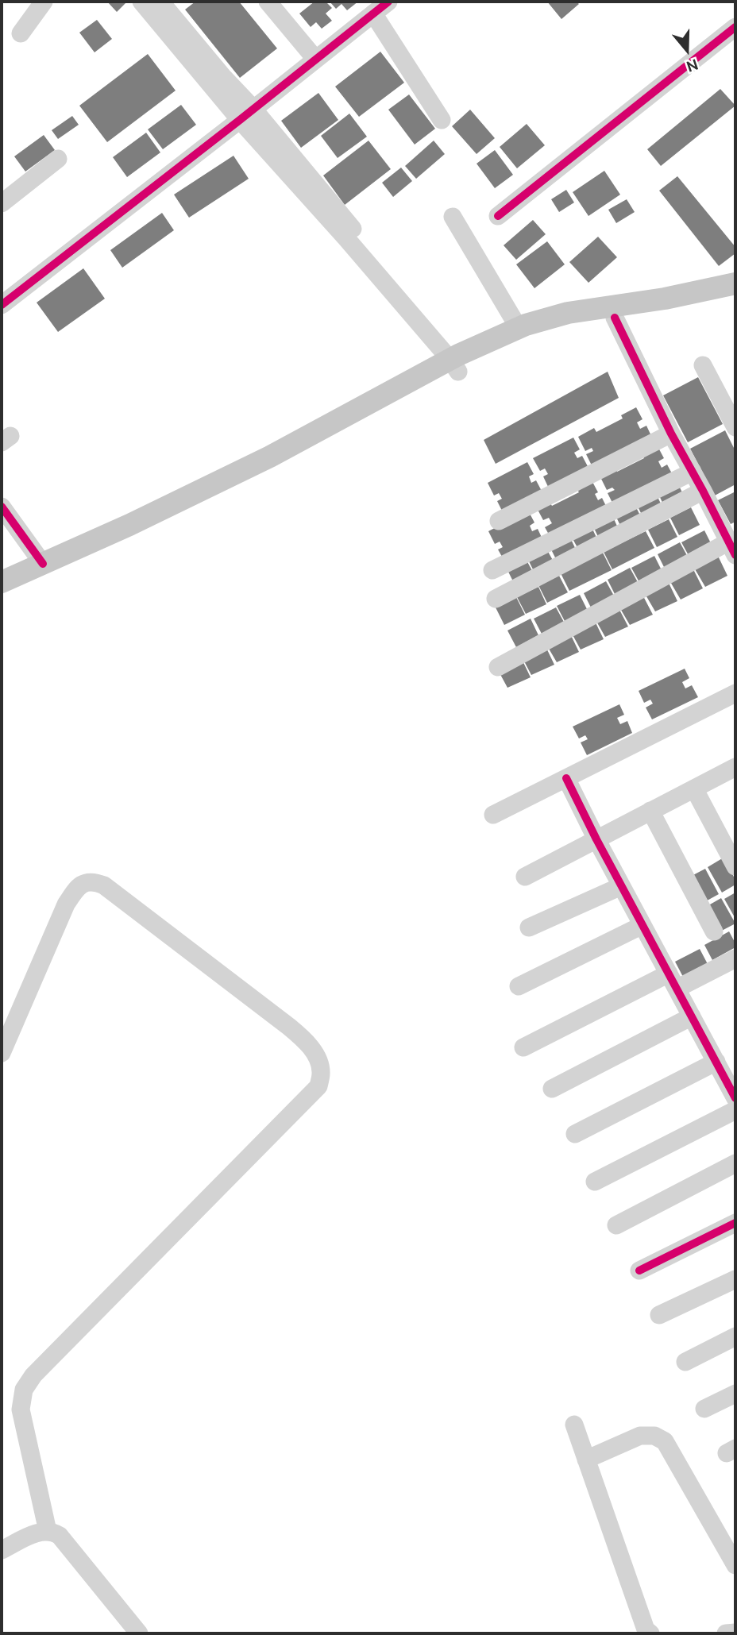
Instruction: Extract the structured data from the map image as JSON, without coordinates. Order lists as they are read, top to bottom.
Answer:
{
  "north": "bottom"
}
